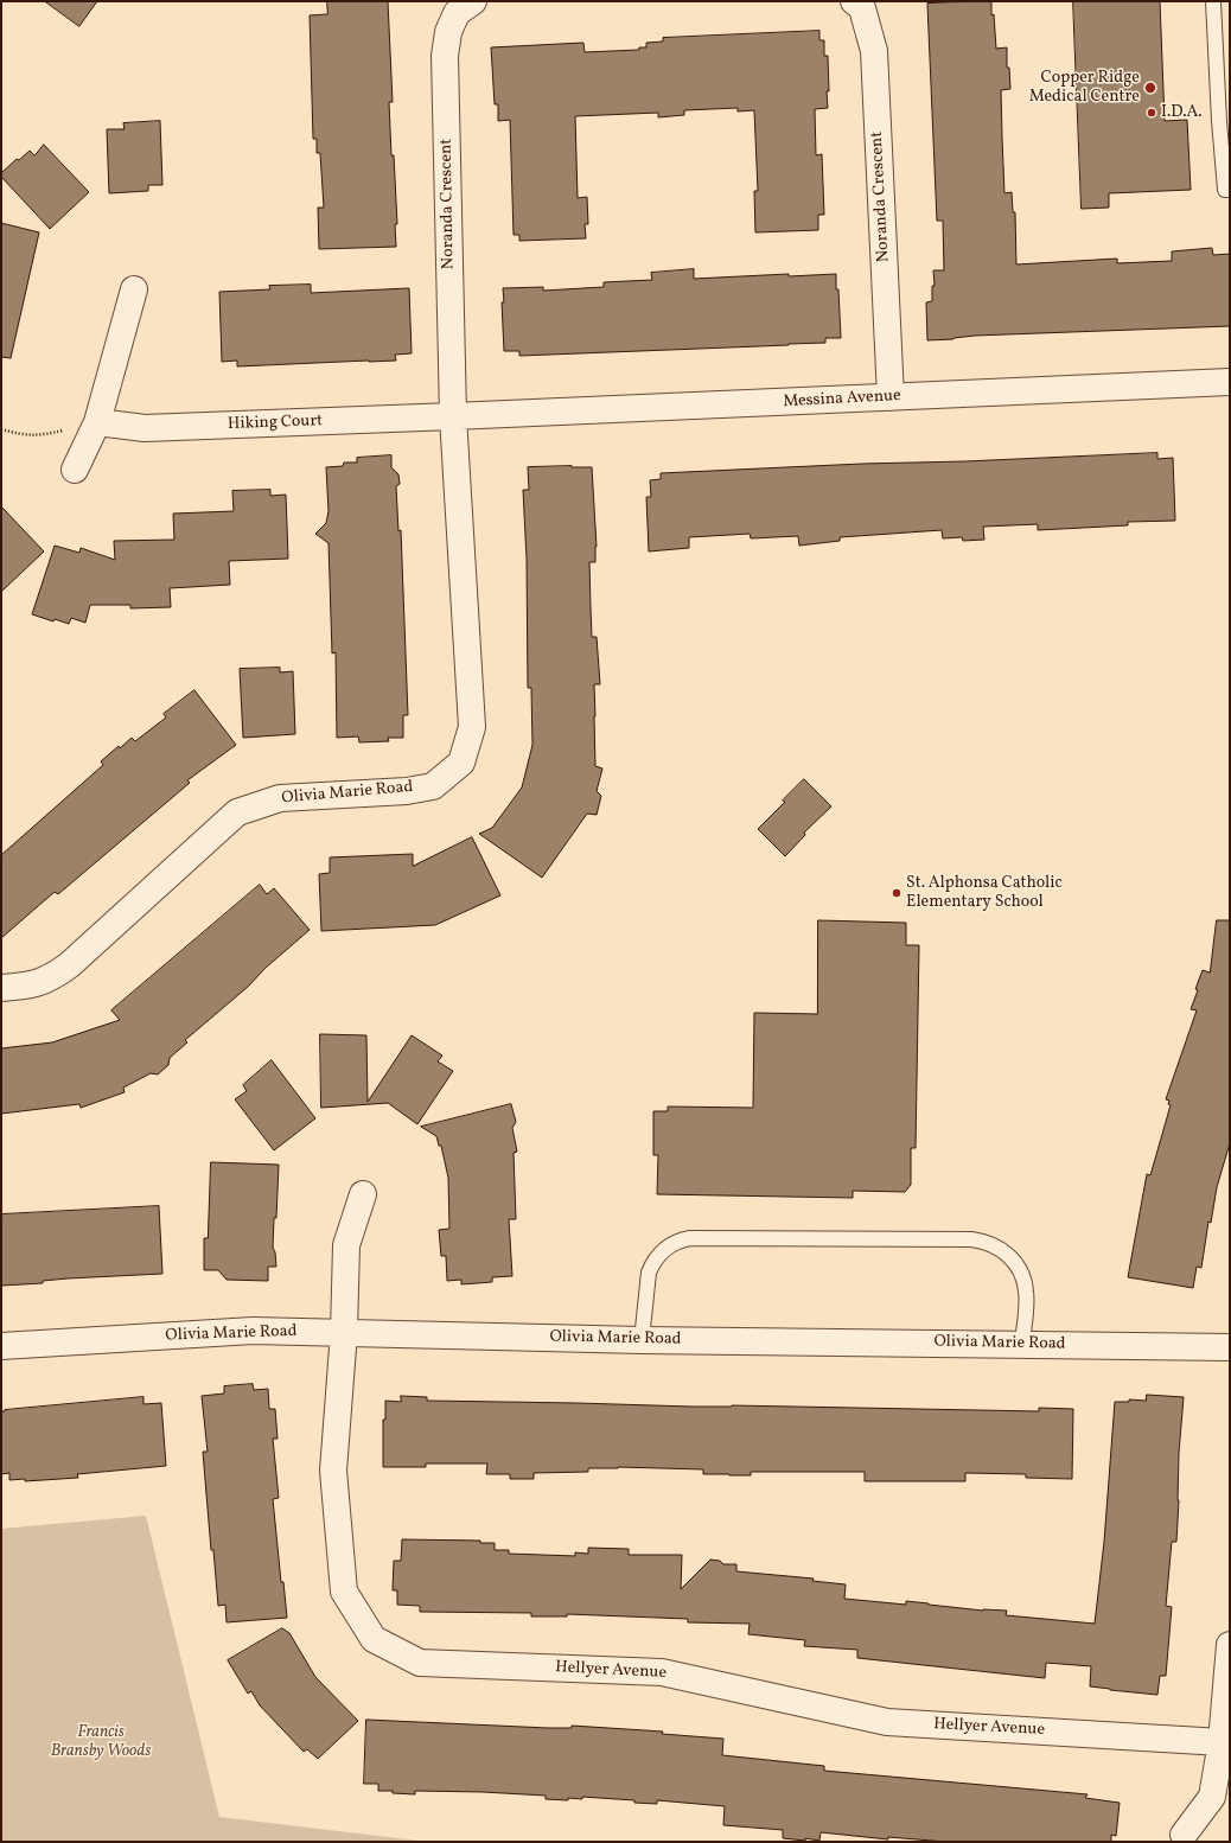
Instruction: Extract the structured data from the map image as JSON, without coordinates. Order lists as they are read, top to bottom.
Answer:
{
  "streets": {
    "street": [
      "Noranda Crescent",
      "Messina Avenue",
      "Hiking Court",
      "Olivia Marie Road",
      "Hellyer Avenue"
    ]
  },
  "crossings": [
    ["Noranda Crescent", "Messina Avenue"],
    ["Noranda Crescent", "Hiking Court"],
    ["Noranda Crescent", "Olivia Marie Road"],
    ["Messina Avenue", "Hiking Court"],
    ["Messina Avenue", "Olivia Marie Road"],
    ["Hiking Court", "Olivia Marie Road"],
    ["Olivia Marie Road", "Hellyer Avenue"]
  ],
  "parks": ["Francis Bransby Woods"],
  "places": ["Copper Ridge Medical Centre", "I.D.A.", "St. Alphonsa Catholic Elementary School"]
}
